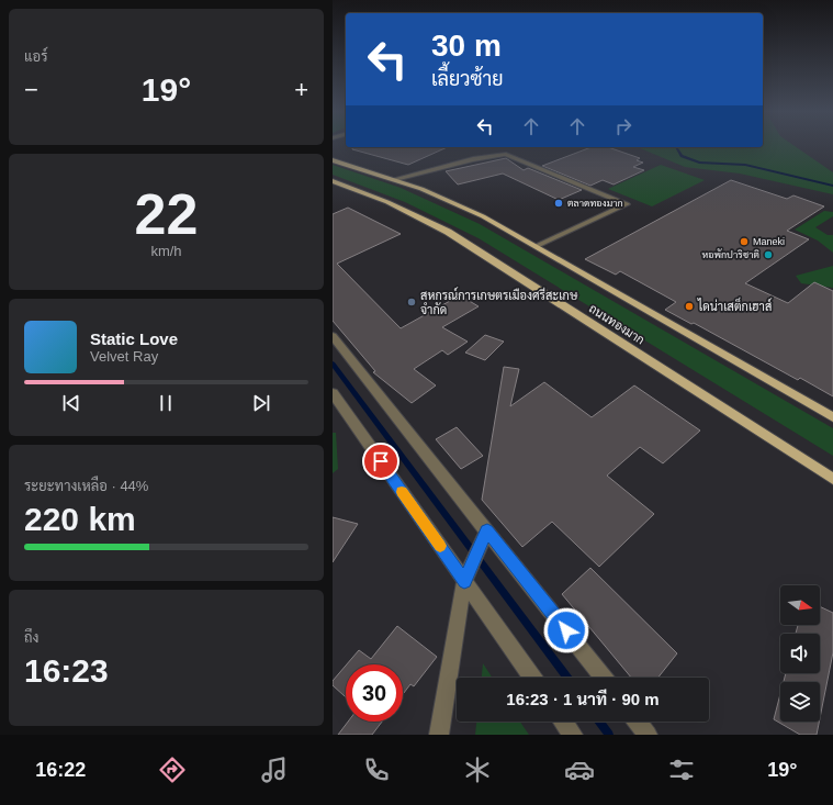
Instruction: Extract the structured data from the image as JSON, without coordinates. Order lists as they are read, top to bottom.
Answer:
{
  "streets": {
    "main road": ["ถนนทองมาก"]
  },
  "places": [
    "ตลาดทองมาก",
    "Maneki",
    "หอพักปาริชาติ",
    "สหกรณ์การเกษตรเมืองศรีสะเกษ จำกัด",
    "ไดน่าเสต็กเฮาส์"
  ],
  "north": "right",
  "page": {
    "tile": [
      "แอร์",
      ["22", "km/h"],
      ["ระยะทางเหลือ · 44%", "220 km"],
      ["ถึง", "16:23"]
    ],
    "turn": ["30 m", "เลี้ยวซ้าย"],
    "heat": ["−", "19°", "+"],
    "song": ["Static Love", "Velvet Ray"],
    "limit": "30",
    "trip": "16:23 · 1 นาที · 90 m",
    "tabs": ["16:22", "19°"]
  }
}
